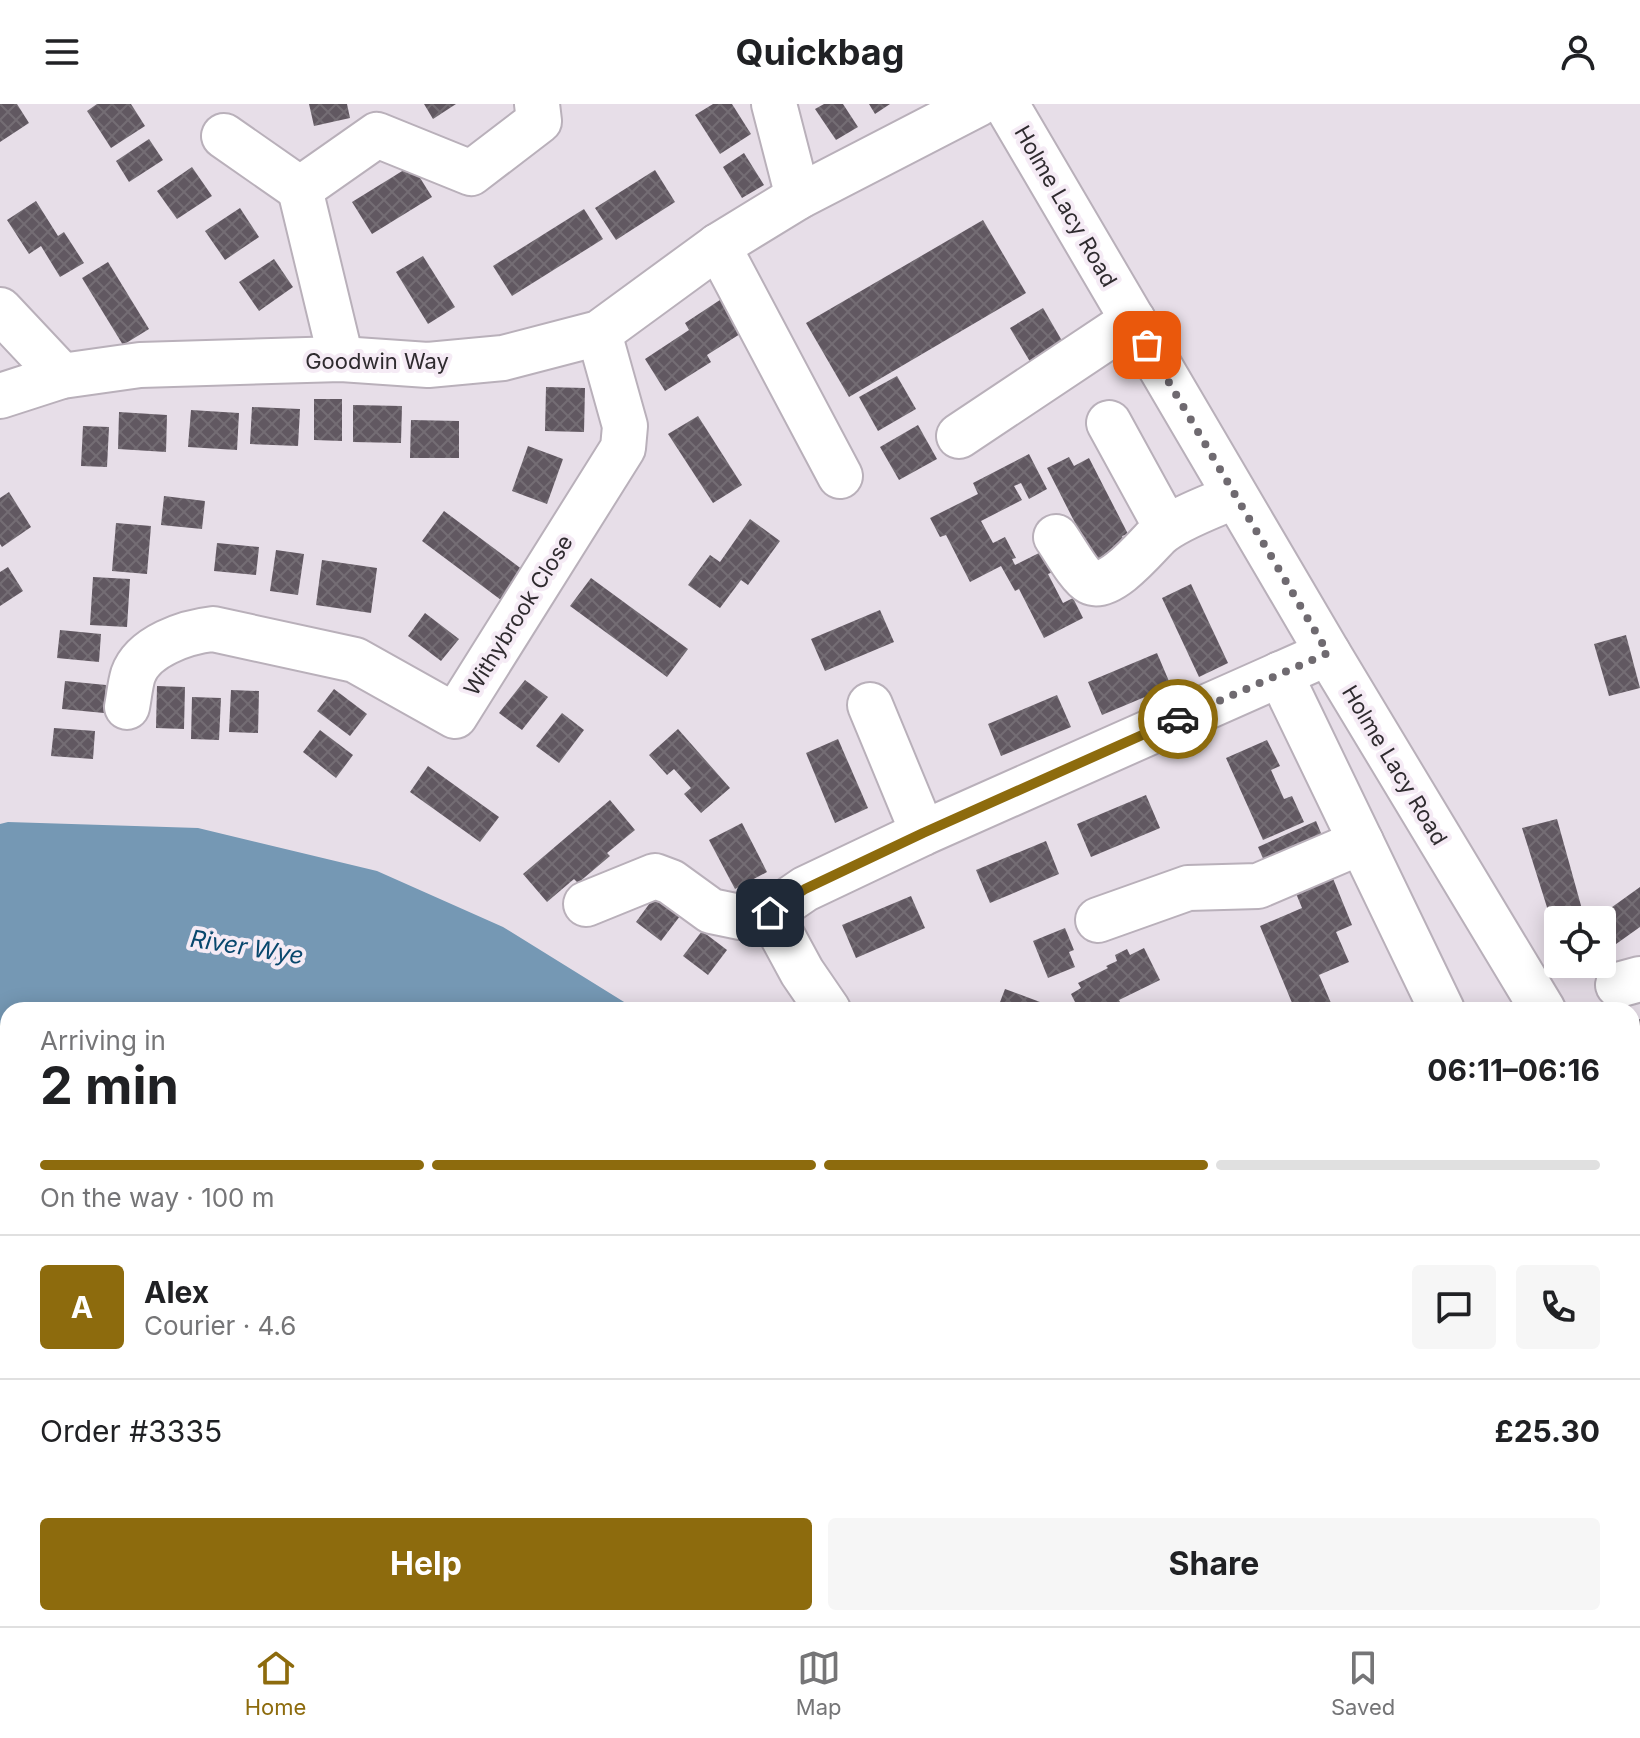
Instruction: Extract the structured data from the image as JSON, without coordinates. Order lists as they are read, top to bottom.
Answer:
{
  "streets": {
    "street": ["Holme Lacy Road", "Goodwin Way", "Withybrook Close"]
  },
  "crossings": [
    ["Goodwin Way", "Withybrook Close"]
  ],
  "water": ["River Wye"],
  "page": {
    "header": "Quickbag",
    "heading": ["2 min", "Arriving in", "06:11–06:16"],
    "panel": [
      "Alex",
      "Courier · 4.6",
      "Order #3335",
      "£25.30"
    ],
    "bar": "On the way · 100 m",
    "round": "A",
    "buttons": ["Help", "Share"],
    "tabs": ["Home", "Map", "Saved"]
  }
}
